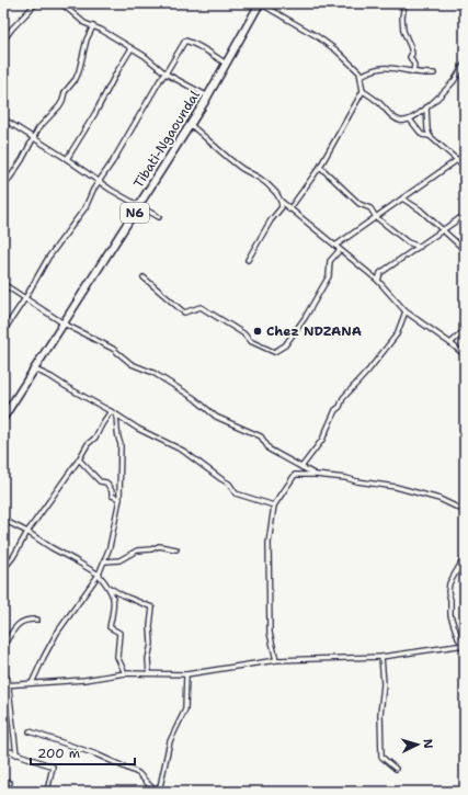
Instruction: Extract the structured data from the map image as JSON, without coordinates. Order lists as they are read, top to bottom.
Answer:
{
  "streets": {
    "highway": ["Tibati-Ngaoundal", "N6"]
  },
  "places": ["Chez NDZANA"],
  "scale_bar": "200 m",
  "north": "right"
}
